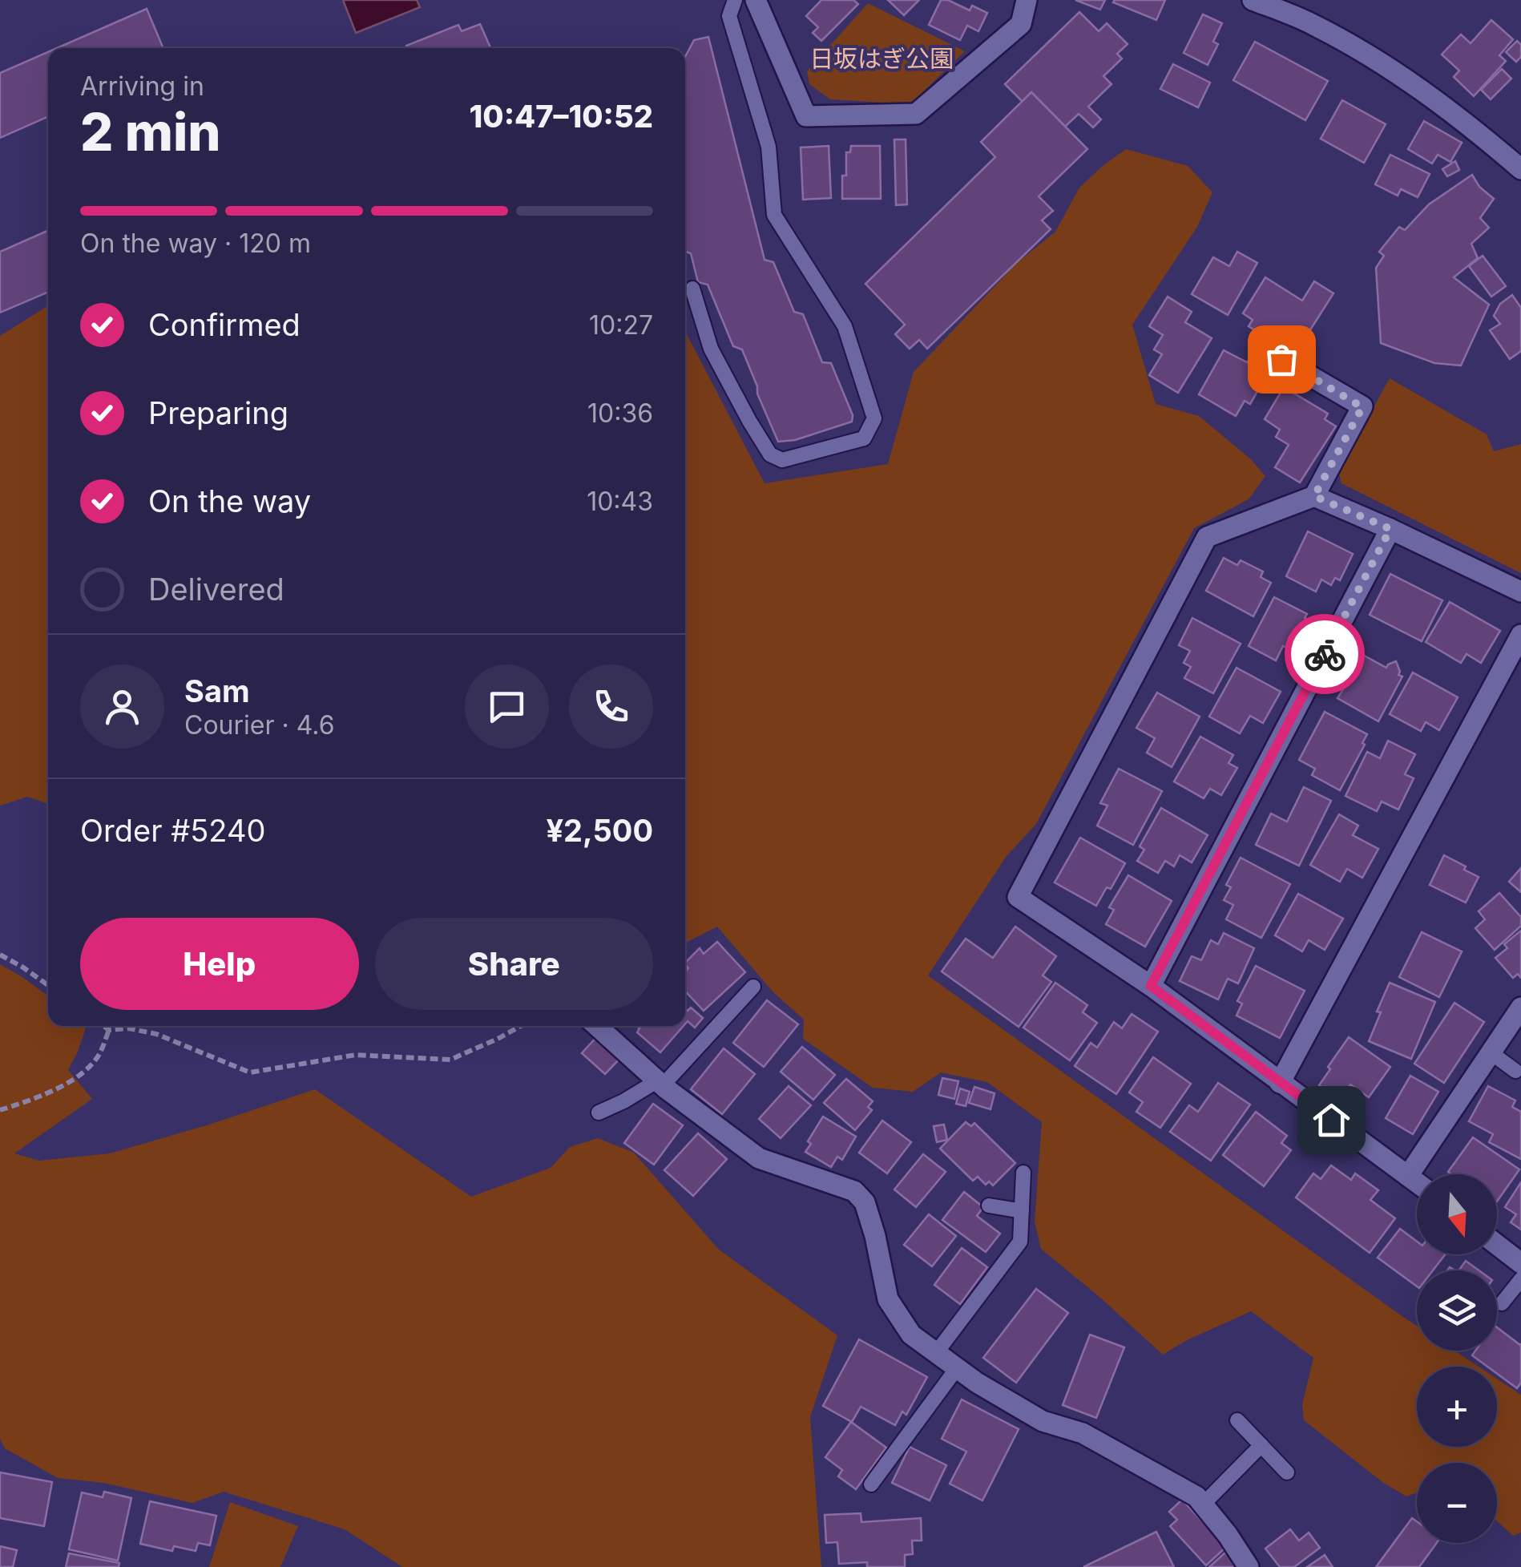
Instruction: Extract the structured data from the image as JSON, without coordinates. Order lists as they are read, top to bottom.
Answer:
{
  "parks": ["日坂はぎ公園"],
  "north": "bottom",
  "page": {
    "heading": ["2 min", "Arriving in", "10:47–10:52"],
    "panel": [
      "Sam",
      "Courier · 4.6",
      "Order #5240",
      "¥2,500"
    ],
    "bar": "On the way · 120 m",
    "list": [
      ["Confirmed", "10:27"],
      ["Preparing", "10:36"],
      ["On the way", "10:43"],
      "Delivered"
    ],
    "buttons": ["Help", "Share"],
    "map_buttons": ["+", "−"]
  }
}
